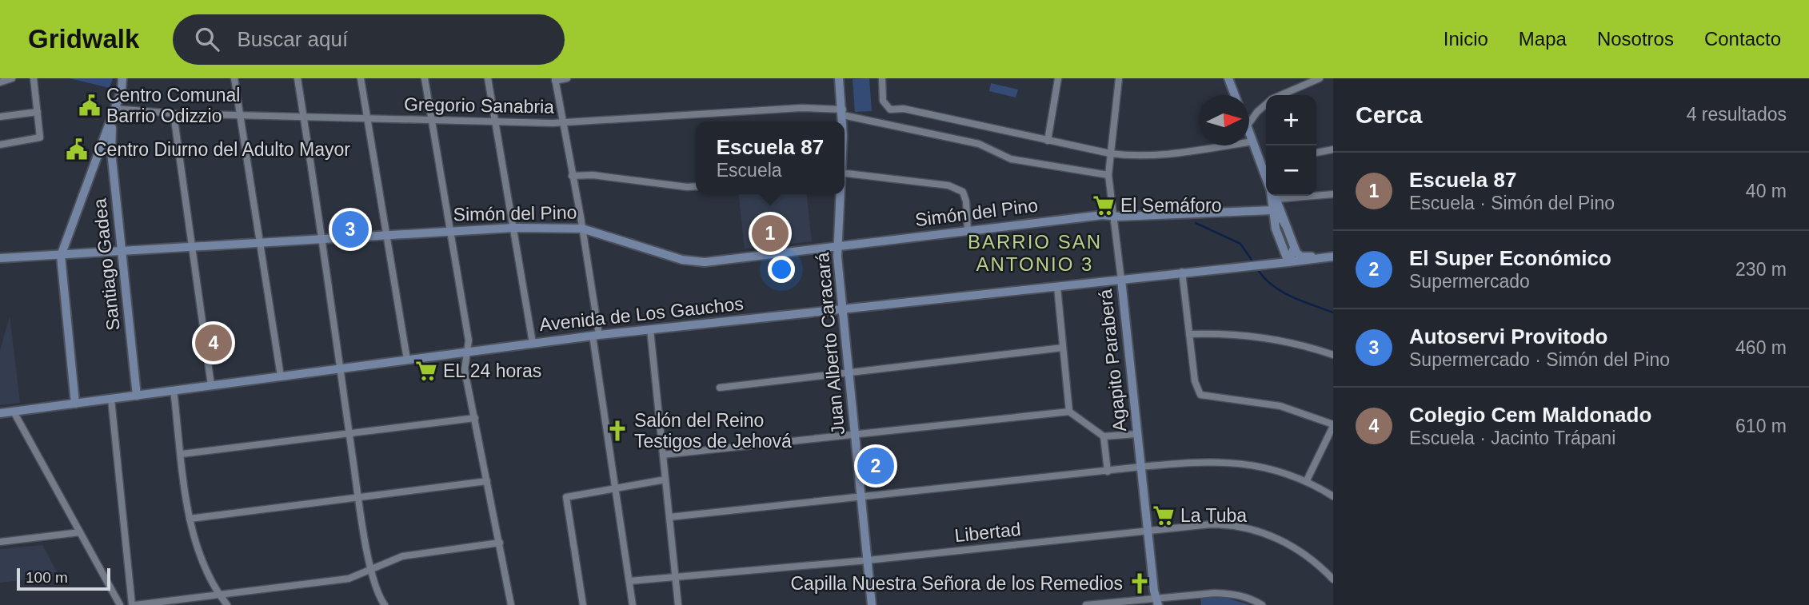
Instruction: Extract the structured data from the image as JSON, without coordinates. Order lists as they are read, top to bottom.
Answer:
{
  "streets": {
    "street": [
      "Gregorio Sanabria",
      "Simón del Pino",
      "Santiago Gadea",
      "Avenida de Los Gauchos",
      "Juan Alberto Caracará",
      "Agapito Paraberá",
      "Libertad"
    ]
  },
  "crossings": [
    ["Gregorio Sanabria", "Santiago Gadea"],
    ["Gregorio Sanabria", "Juan Alberto Caracará"],
    ["Gregorio Sanabria", "Agapito Paraberá"],
    ["Simón del Pino", "Santiago Gadea"],
    ["Simón del Pino", "Juan Alberto Caracará"],
    ["Simón del Pino", "Agapito Paraberá"],
    ["Santiago Gadea", "Avenida de Los Gauchos"],
    ["Avenida de Los Gauchos", "Juan Alberto Caracará"],
    ["Avenida de Los Gauchos", "Agapito Paraberá"],
    ["Juan Alberto Caracará", "Libertad"],
    ["Agapito Paraberá", "Libertad"]
  ],
  "districts": ["BARRIO SAN ANTONIO 3"],
  "places": {
    "public building": ["Centro Comunal Barrio Odizzio", "Centro Diurno del Adulto Mayor"],
    "supermarket": ["El Semáforo", "EL 24 horas", "La Tuba"],
    "church": ["Salón del Reino Testigos de Jehová", "Capilla Nuestra Señora de los Remedios"]
  },
  "scale_bar": "100 m",
  "north": "right",
  "page": {
    "header": "Gridwalk",
    "search": "Buscar aquí",
    "nav": [
      "Inicio",
      "Mapa",
      "Nosotros",
      "Contacto"
    ],
    "heading": ["Cerca", "4 resultados"],
    "map_buttons": ["+", "−"],
    "popup": ["Escuela 87", "Escuela"],
    "list": [
      {
        "mark": "1",
        "name": "Escuela 87",
        "note": "Escuela · Simón del Pino",
        "value": "40 m"
      },
      {
        "mark": "2",
        "name": "El Super Económico",
        "note": "Supermercado",
        "value": "230 m"
      },
      {
        "mark": "3",
        "name": "Autoservi Provitodo",
        "note": "Supermercado · Simón del Pino",
        "value": "460 m"
      },
      {
        "mark": "4",
        "name": "Colegio Cem Maldonado",
        "note": "Escuela · Jacinto Trápani",
        "value": "610 m"
      }
    ],
    "pins": [
      "3",
      "1",
      "4",
      "2"
    ],
    "scale": "100 m"
  }
}
